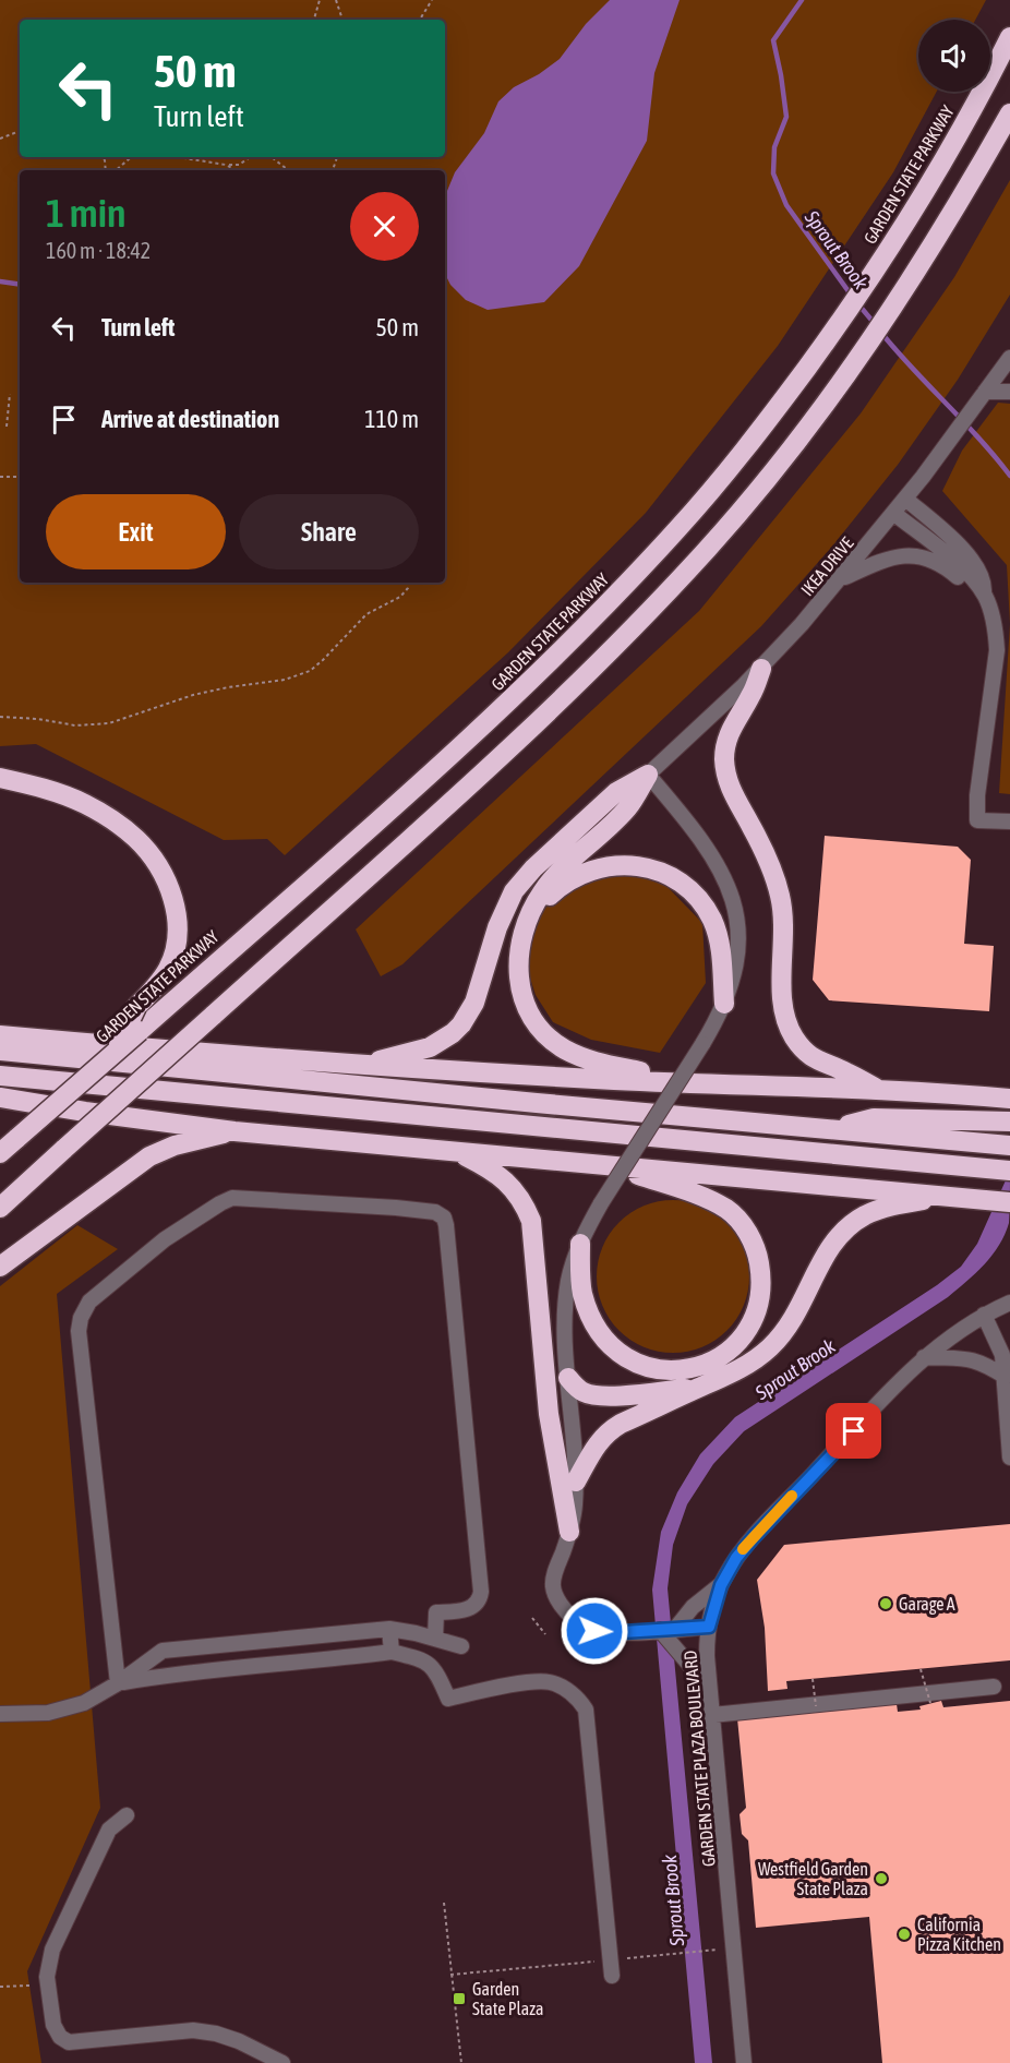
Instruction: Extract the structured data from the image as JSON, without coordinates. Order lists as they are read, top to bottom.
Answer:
{
  "streets": {
    "highway": ["GARDEN STATE PARKWAY"],
    "street": ["IKEA DRIVE", "GARDEN STATE PLAZA BOULEVARD"]
  },
  "water": ["Sprout Brook"],
  "places": {
    "other": ["Garage A", "Westfield Garden State Plaza", "California Pizza Kitchen"],
    "transit": ["Garden State Plaza"]
  },
  "page": {
    "turn": ["50 m", "Turn left"],
    "heading": ["1 min", "160 m · 18:42"],
    "list": [
      {
        "name": "Turn left",
        "value": "50 m"
      },
      {
        "name": "Arrive at destination",
        "value": "110 m"
      }
    ],
    "buttons": ["Exit", "Share"]
  }
}
